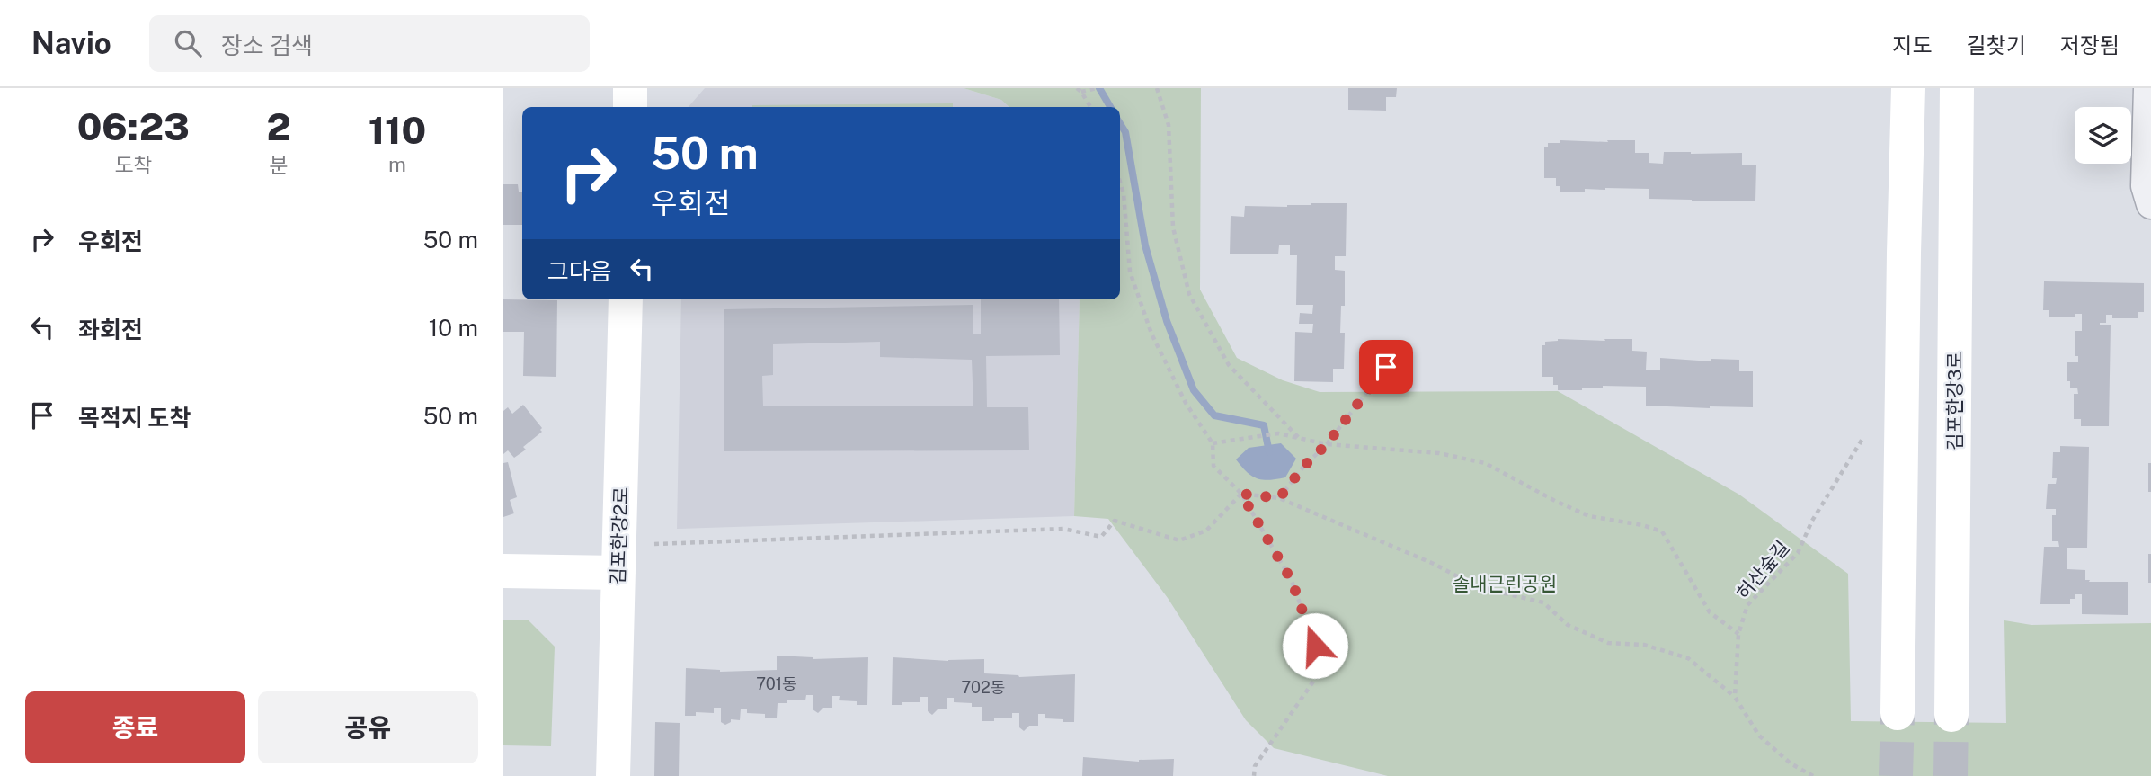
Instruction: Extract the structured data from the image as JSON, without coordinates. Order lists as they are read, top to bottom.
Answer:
{
  "streets": {
    "street": ["김포한강3로", "김포한강2로"],
    "path": ["허산숲길"]
  },
  "parks": ["솔내근린공원"],
  "house_numbers": ["701동", "702동"],
  "page": {
    "header": "Navio",
    "search": "장소 검색",
    "nav": ["지도", "길찾기", "저장됨"],
    "eta": [
      "06:23",
      "도착",
      "2",
      "분",
      "110",
      "m"
    ],
    "turn": ["50 m", "우회전"],
    "list": [
      {
        "name": "우회전",
        "value": "50 m"
      },
      {
        "name": "좌회전",
        "value": "10 m"
      },
      {
        "name": "목적지 도착",
        "value": "50 m"
      }
    ],
    "then": "그다음",
    "buttons": ["종료", "공유"]
  }
}
